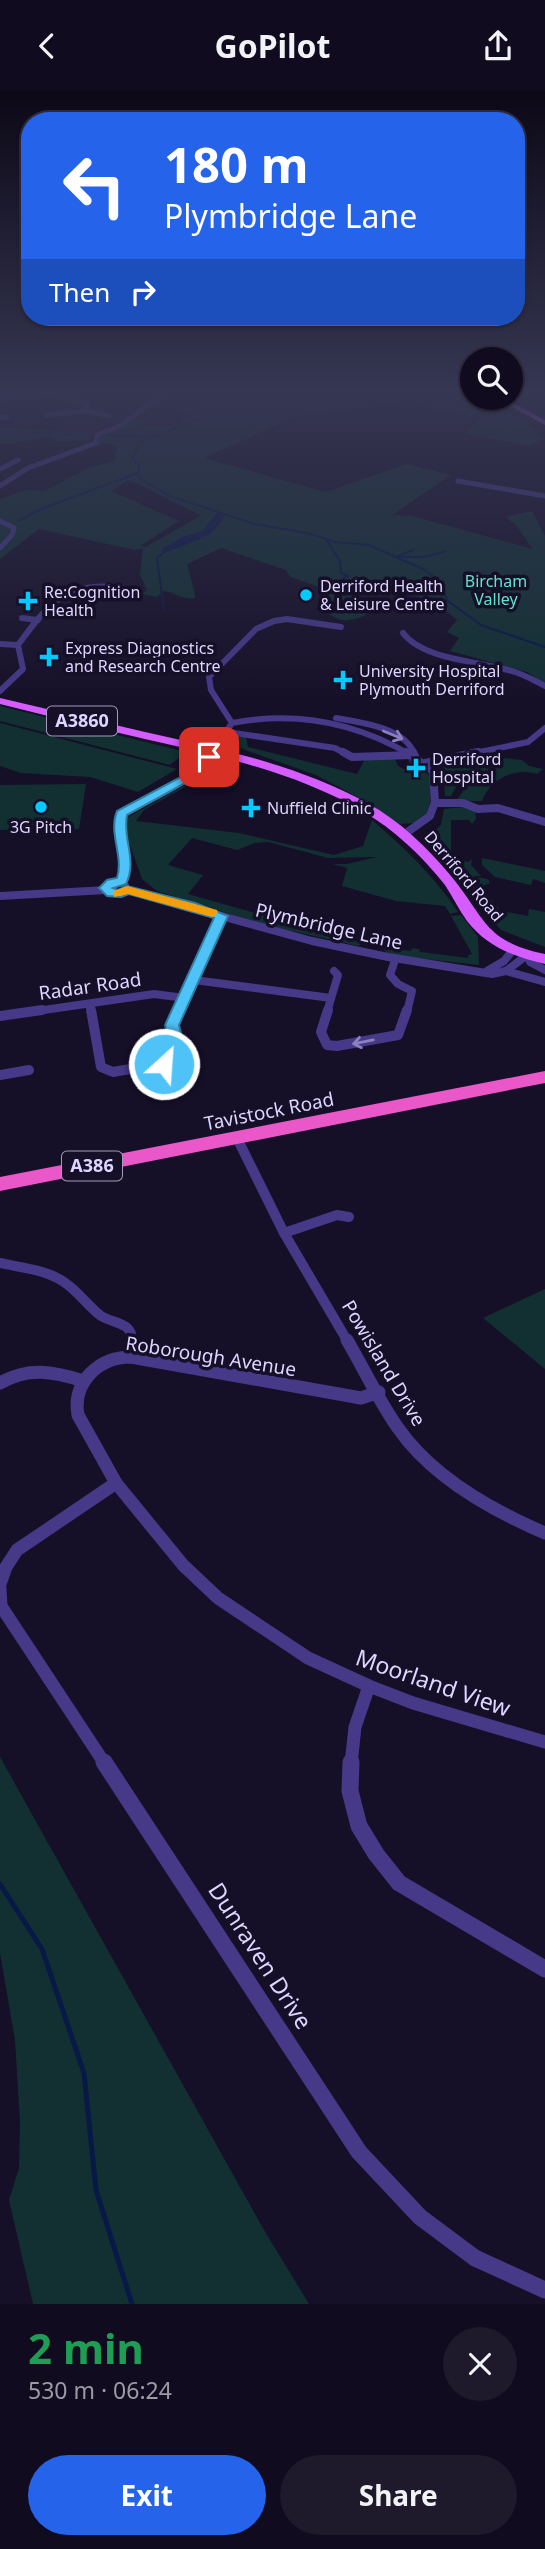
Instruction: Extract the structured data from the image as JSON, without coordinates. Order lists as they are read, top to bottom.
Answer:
{
  "streets": {
    "highway": ["Tavistock Road", "A386"],
    "main road": ["A3860", "Derriford Road"],
    "street": [
      "Plymbridge Lane",
      "Radar Road",
      "Roborough Avenue",
      "Powisland Drive",
      "Moorland View",
      "Dunraven Drive"
    ]
  },
  "crossings": [
    ["Tavistock Road", "Powisland Drive"],
    ["Roborough Avenue", "Powisland Drive"],
    ["Roborough Avenue", "Moorland View"],
    ["Moorland View", "Dunraven Drive"]
  ],
  "parks": ["Bircham Valley"],
  "places": {
    "other": ["Derriford Health & Leisure Centre", "3G Pitch"],
    "health": [
      "Re:Cognition Health",
      "Express Diagnostics and Research Centre",
      "University Hospital Plymouth Derriford",
      "Derriford Hospital",
      "Nuffield Clinic"
    ]
  },
  "page": {
    "header": "GoPilot",
    "turn": ["180 m", "Plymbridge Lane"],
    "then": "Then",
    "heading": ["2 min", "530 m · 06:24"],
    "buttons": ["Exit", "Share"]
  }
}
